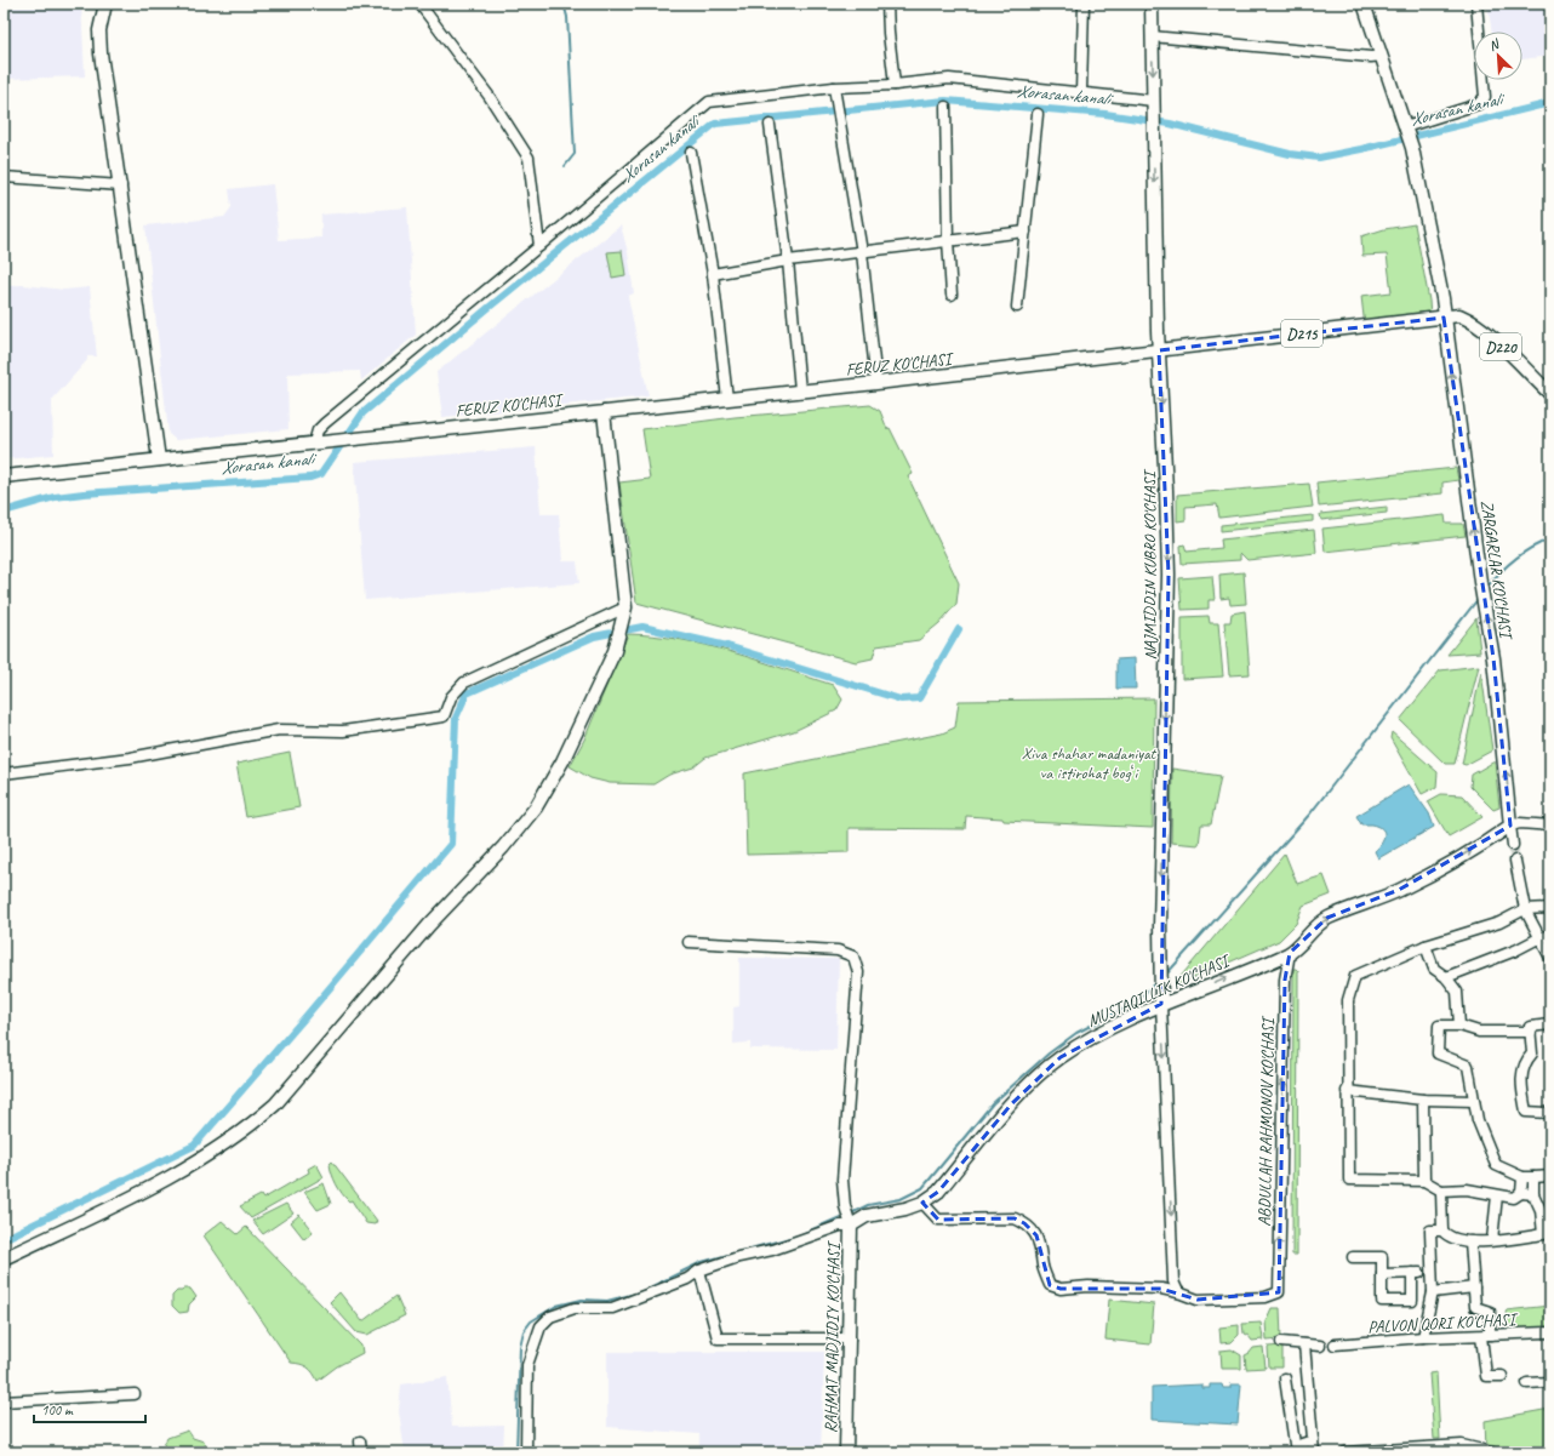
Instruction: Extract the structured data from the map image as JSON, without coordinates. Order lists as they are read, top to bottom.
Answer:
{
  "streets": {
    "main road": [
      "D215",
      "D220",
      "FERUZ KO'CHASI",
      "NAJMIDDIN KUBRO KO'CHASI",
      "ZARGARLAR KO'CHASI",
      "MUSTAQILLIK KO'CHASI",
      "RAHMAT MADJIDIY KO'CHASI"
    ],
    "street": ["ABDULLAH RAHMONOV KO'CHASI", "PALVON QORI KO'CHASI"]
  },
  "crossings": [
    ["D220", "FERUZ KO'CHASI"],
    ["D220", "ZARGARLAR KO'CHASI"],
    ["FERUZ KO'CHASI", "NAJMIDDIN KUBRO KO'CHASI"],
    ["FERUZ KO'CHASI", "ZARGARLAR KO'CHASI"],
    ["NAJMIDDIN KUBRO KO'CHASI", "MUSTAQILLIK KO'CHASI"],
    ["ZARGARLAR KO'CHASI", "MUSTAQILLIK KO'CHASI"],
    ["MUSTAQILLIK KO'CHASI", "ABDULLAH RAHMONOV KO'CHASI"],
    ["MUSTAQILLIK KO'CHASI", "RAHMAT MADJIDIY KO'CHASI"]
  ],
  "one_way": [
    "NAJMIDDIN KUBRO KO'CHASI",
    "ZARGARLAR KO'CHASI",
    "MUSTAQILLIK KO'CHASI",
    "ABDULLAH RAHMONOV KO'CHASI"
  ],
  "water": ["Xorasan kanali"],
  "parks": ["Xiva shahar madaniyat va istirohat bogʻi"],
  "scale_bar": "100 m",
  "north": "top left"
}
